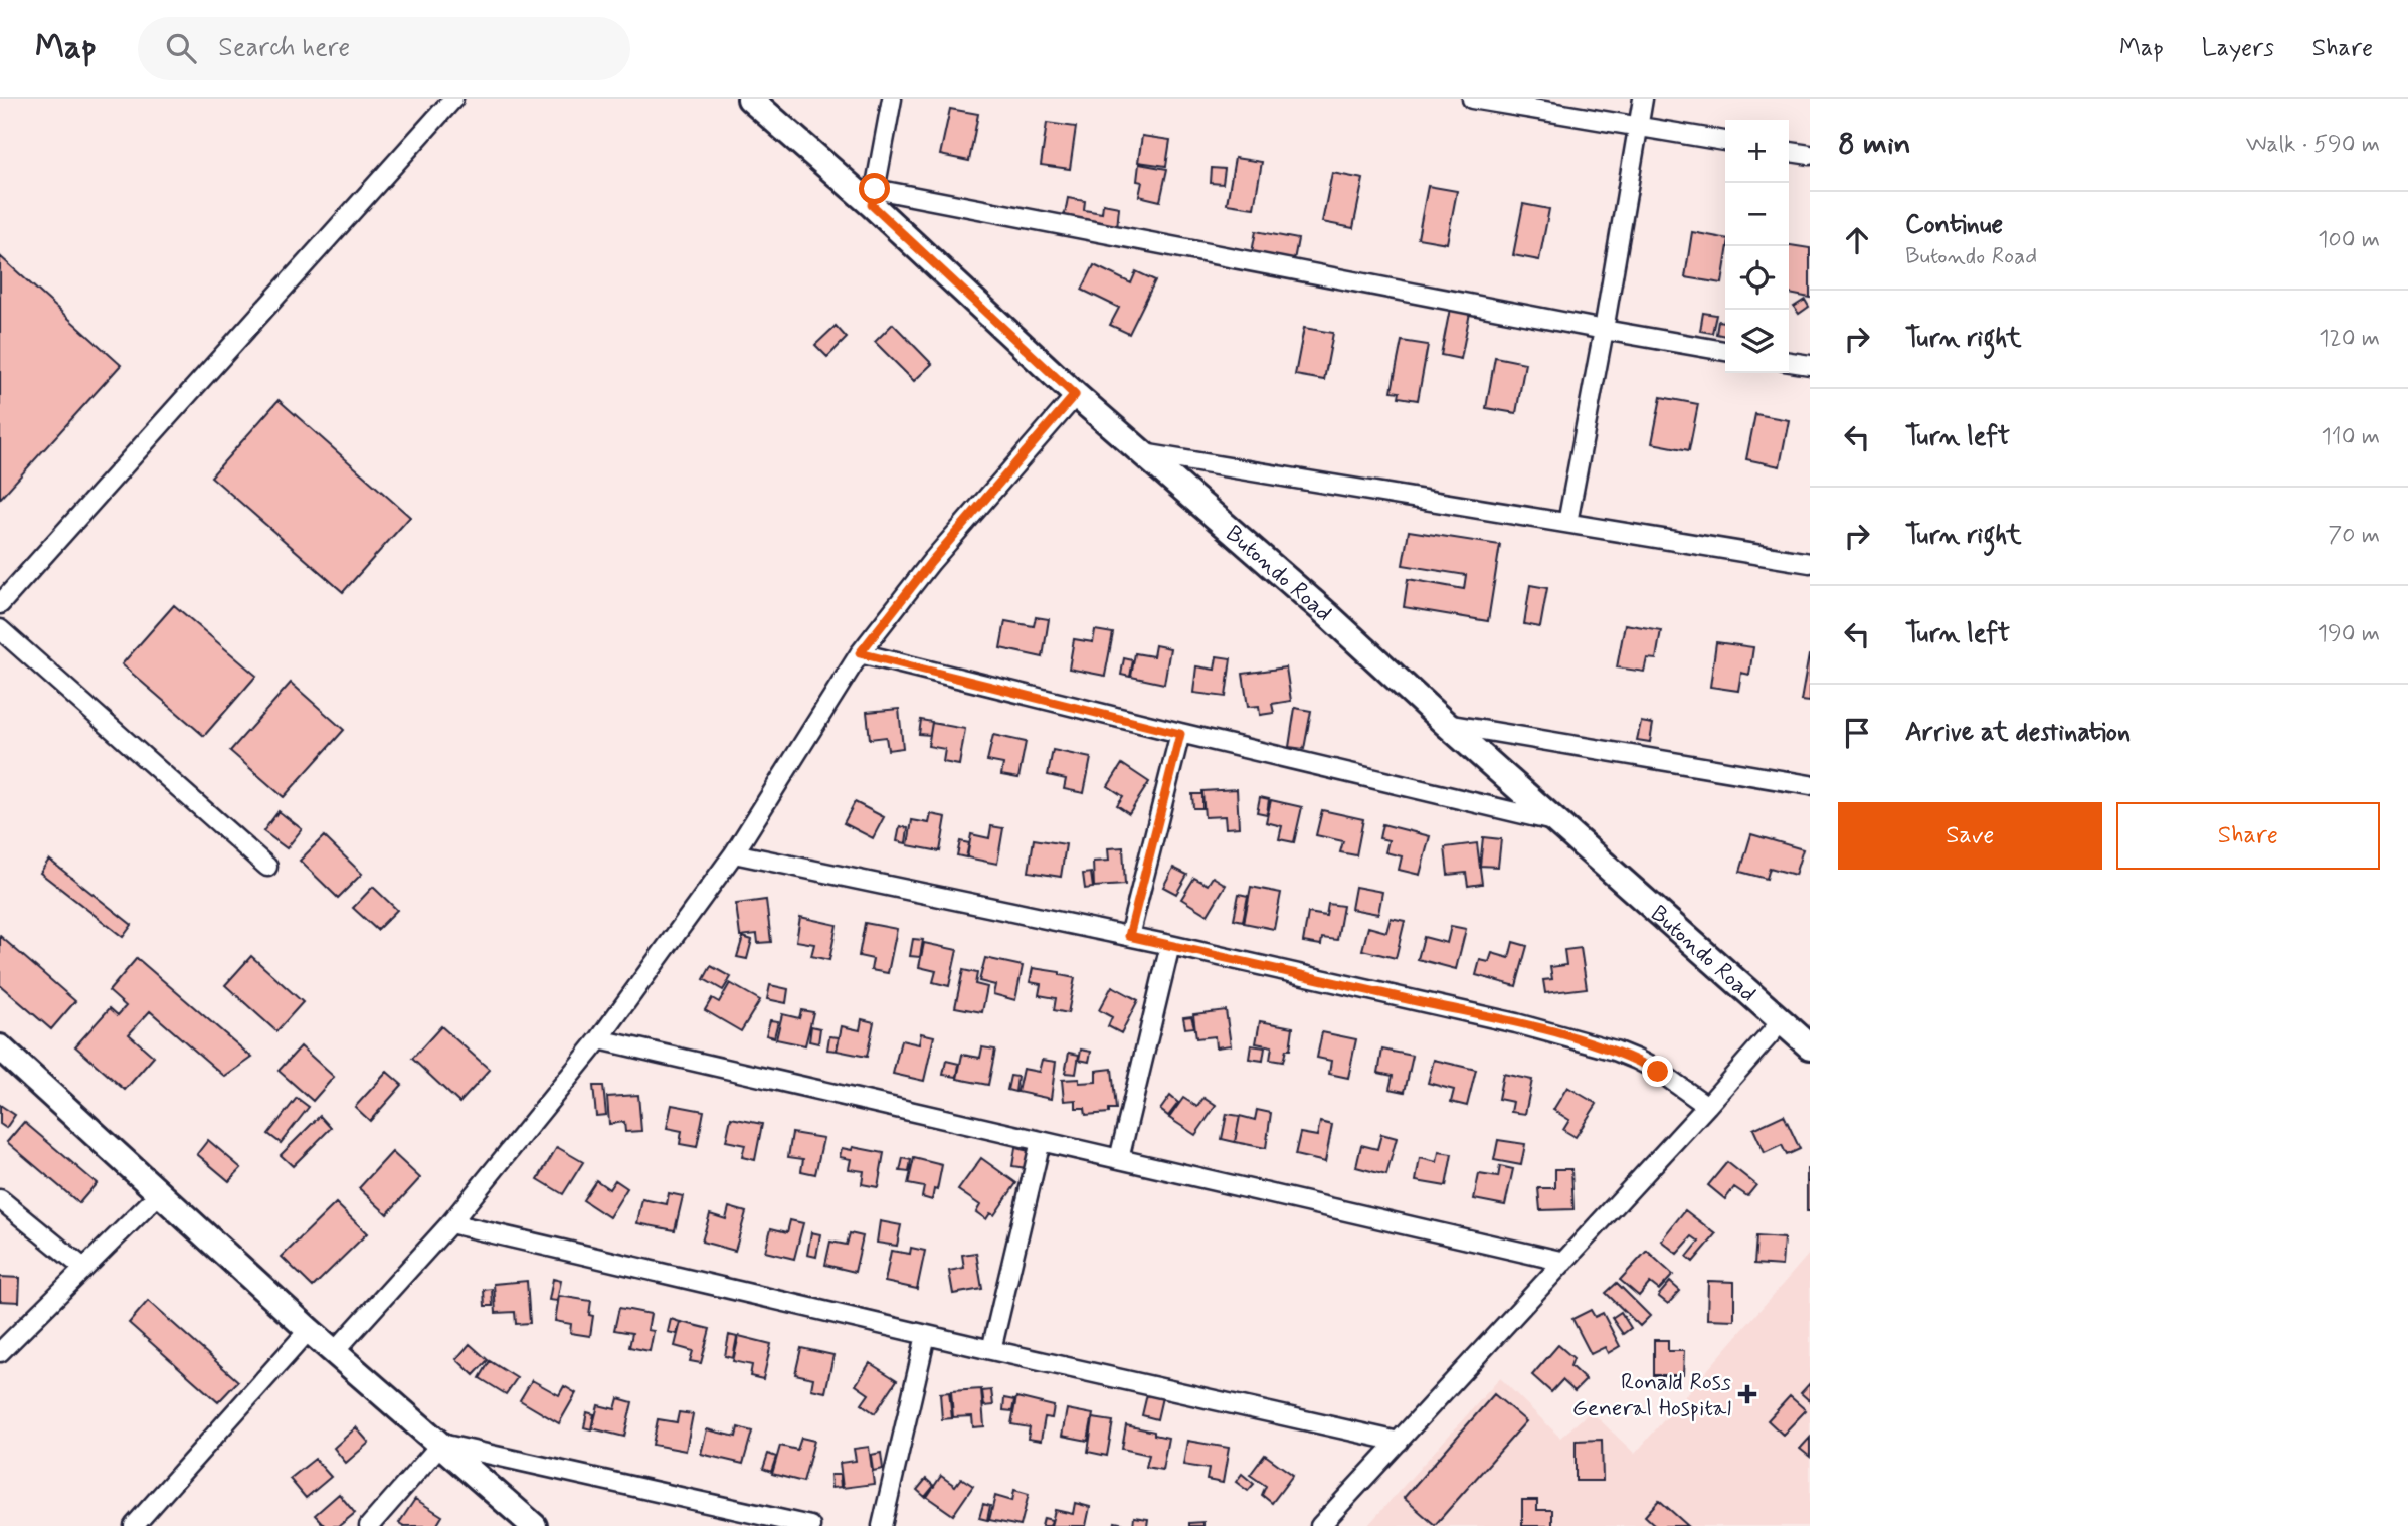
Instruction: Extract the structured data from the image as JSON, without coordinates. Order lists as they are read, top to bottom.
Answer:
{
  "streets": {
    "street": ["Butondo Road"]
  },
  "places": {
    "health": ["Ronald Ross General Hospital"]
  },
  "page": {
    "header": "Map",
    "search": "Search here",
    "nav": ["Map", "Layers", "Share"],
    "heading": ["8 min", "Walk · 590 m"],
    "map_buttons": ["+", "−"],
    "list": [
      ["Continue", "Butondo Road", "100 m"],
      ["Turn right", "120 m"],
      ["Turn left", "110 m"],
      ["Turn right", "70 m"],
      ["Turn left", "190 m"],
      "Arrive at destination"
    ],
    "buttons": ["Save", "Share"]
  }
}
